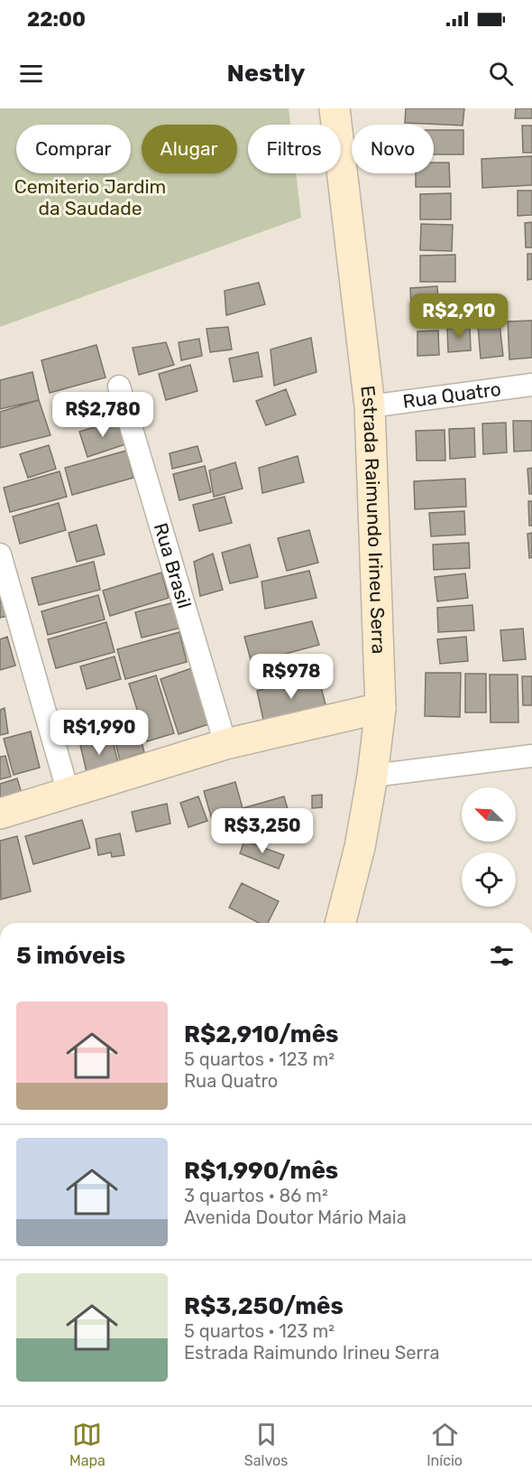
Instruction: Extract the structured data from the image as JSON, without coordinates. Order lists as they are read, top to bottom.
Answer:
{
  "streets": {
    "street": ["Rua Quatro", "Estrada Raimundo Irineu Serra", "Rua Brasil"]
  },
  "crossings": [
    ["Rua Quatro", "Estrada Raimundo Irineu Serra"]
  ],
  "parks": ["Cemiterio Jardim da Saudade"],
  "north": "top left",
  "page": {
    "status": "22:00",
    "header": "Nestly",
    "chip": [
      "Comprar",
      "Alugar",
      "Filtros",
      "Novo"
    ],
    "price": [
      "R$2,910",
      "R$2,780",
      "R$978",
      "R$1,990",
      "R$3,250"
    ],
    "heading": "5 imóveis",
    "list": [
      {
        "name": "R$2,910/mês",
        "note": "5 quartos · 123 m² · Rua Quatro"
      },
      {
        "name": "R$1,990/mês",
        "note": "3 quartos · 86 m² · Avenida Doutor Mário Maia"
      },
      {
        "name": "R$3,250/mês",
        "note": "5 quartos · 123 m² · Estrada Raimundo Irineu Serra"
      }
    ],
    "tabs": ["Mapa", "Salvos", "Início"]
  }
}
